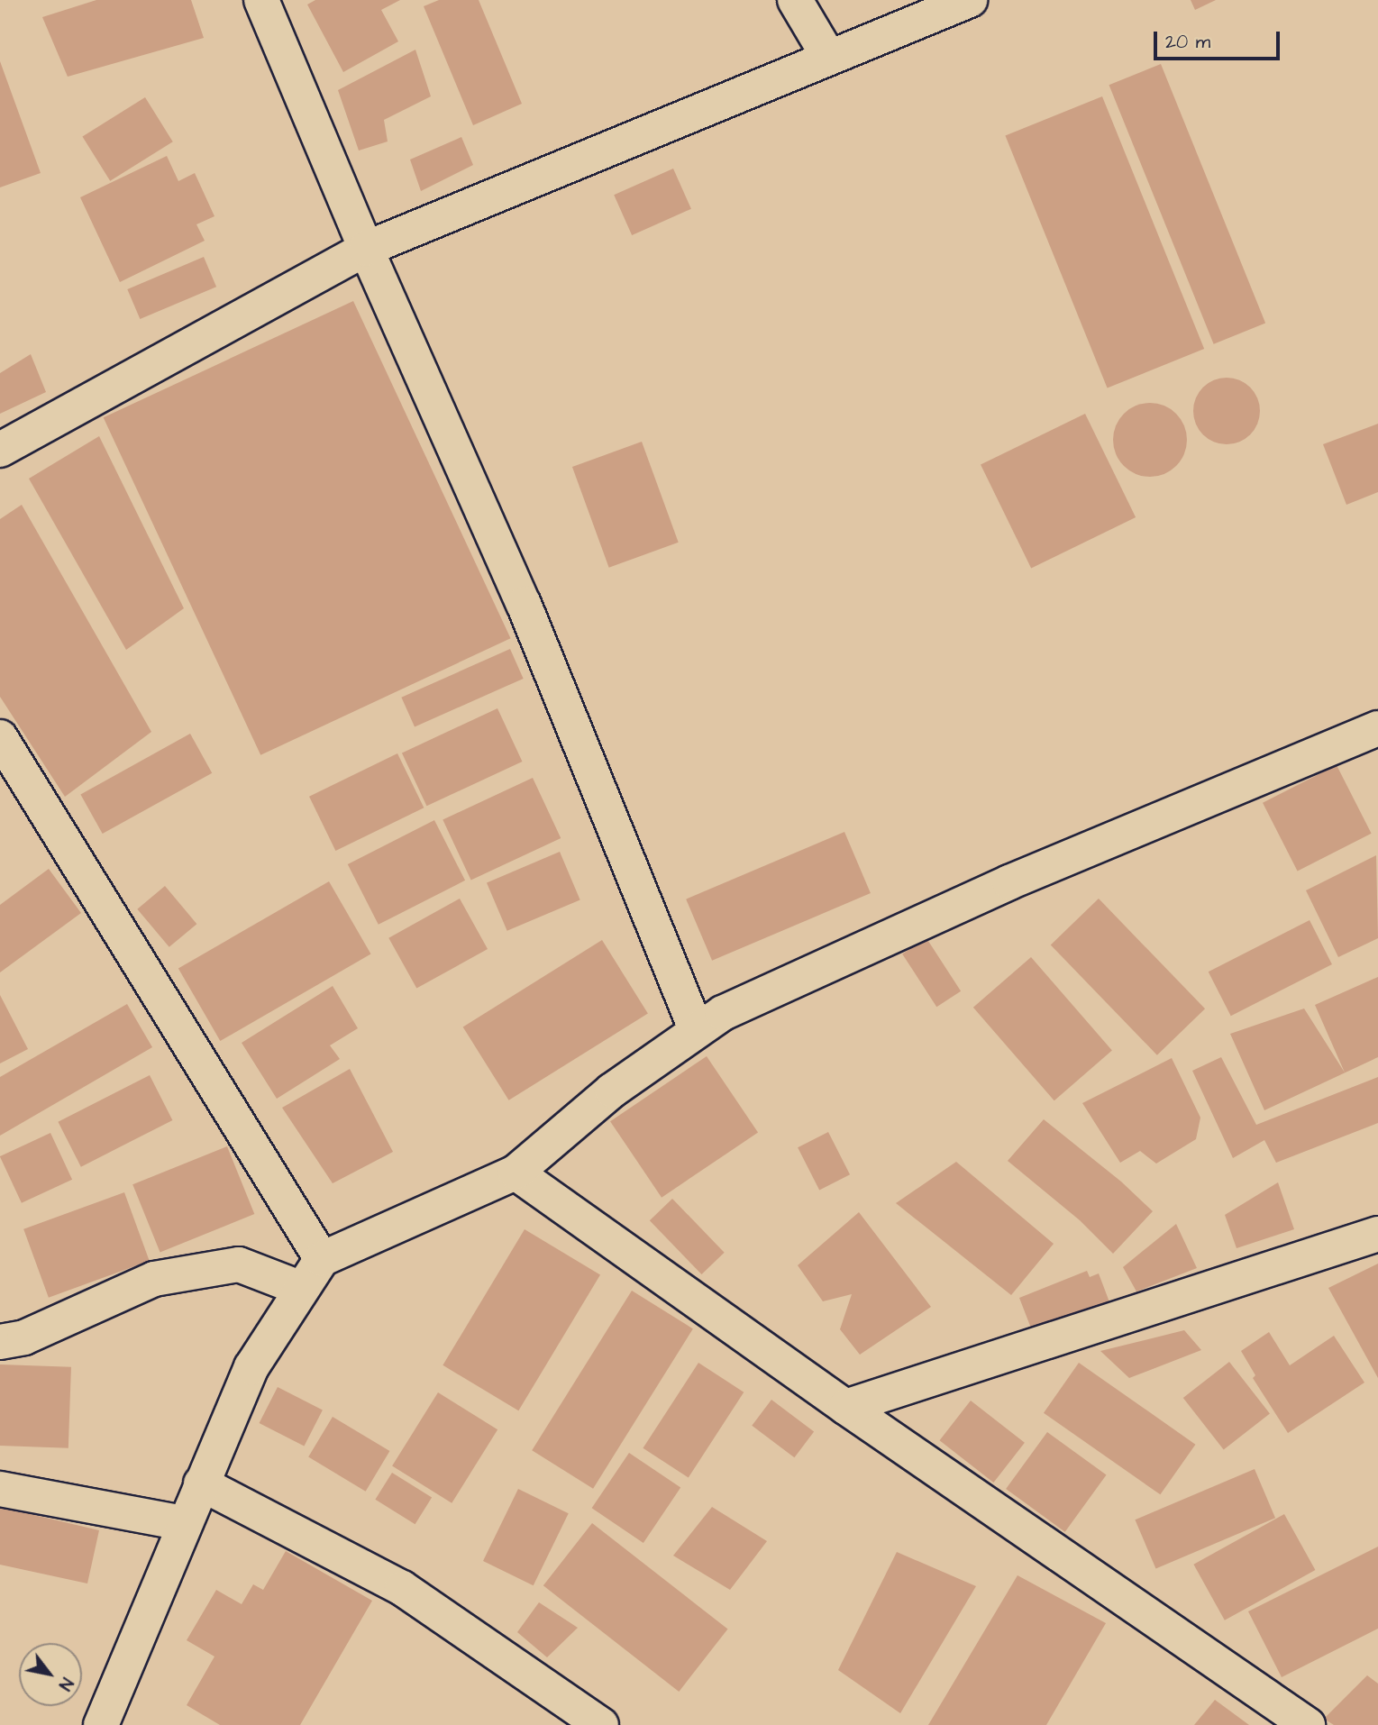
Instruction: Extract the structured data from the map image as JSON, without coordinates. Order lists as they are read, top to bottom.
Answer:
{
  "scale_bar": "20 m",
  "north": "bottom right"
}
